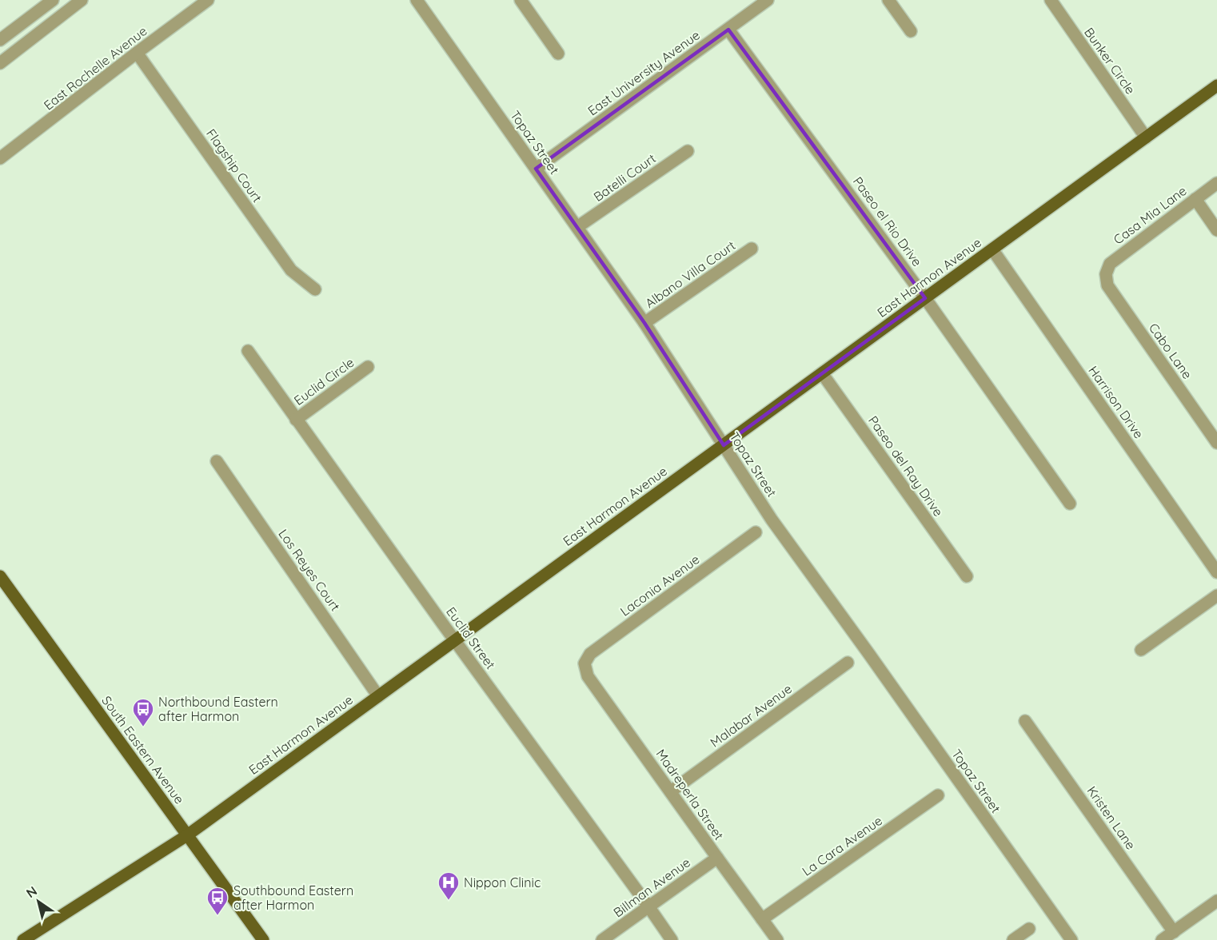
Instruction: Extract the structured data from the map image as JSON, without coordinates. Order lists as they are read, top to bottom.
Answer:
{
  "streets": {
    "main road": ["East Harmon Avenue", "South Eastern Avenue"],
    "street": [
      "Bunker Circle",
      "East Rochelle Avenue",
      "East University Avenue",
      "Topaz Street",
      "Flagship Court",
      "Batelli Court",
      "Casa Mia Lane",
      "Paseo el Rio Drive",
      "Albano Villa Court",
      "Cabo Lane",
      "Euclid Circle",
      "Harrison Drive",
      "Paseo del Ray Drive",
      "Los Reyes Court",
      "Laconia Avenue",
      "Euclid Street",
      "Malabar Avenue",
      "Madreperla Street",
      "Kristen Lane",
      "La Cara Avenue",
      "Billman Avenue"
    ]
  },
  "crossings": [
    ["Bunker Circle", "East Harmon Avenue"],
    ["East Rochelle Avenue", "Flagship Court"],
    ["East University Avenue", "Topaz Street"],
    ["East University Avenue", "Paseo el Rio Drive"],
    ["Topaz Street", "Batelli Court"],
    ["Topaz Street", "Albano Villa Court"],
    ["Topaz Street", "East Harmon Avenue"],
    ["Casa Mia Lane", "Cabo Lane"],
    ["Paseo el Rio Drive", "East Harmon Avenue"],
    ["East Harmon Avenue", "Harrison Drive"],
    ["East Harmon Avenue", "Paseo del Ray Drive"],
    ["East Harmon Avenue", "Los Reyes Court"],
    ["East Harmon Avenue", "Euclid Street"],
    ["East Harmon Avenue", "South Eastern Avenue"],
    ["Euclid Circle", "Euclid Street"],
    ["Laconia Avenue", "Madreperla Street"],
    ["Euclid Street", "Billman Avenue"],
    ["Malabar Avenue", "Madreperla Street"],
    ["Madreperla Street", "La Cara Avenue"],
    ["Madreperla Street", "Billman Avenue"]
  ],
  "places": {
    "bus stop": ["Northbound Eastern after Harmon", "Southbound Eastern after Harmon"],
    "hospital": ["Nippon Clinic"]
  },
  "north": "top left"
}
